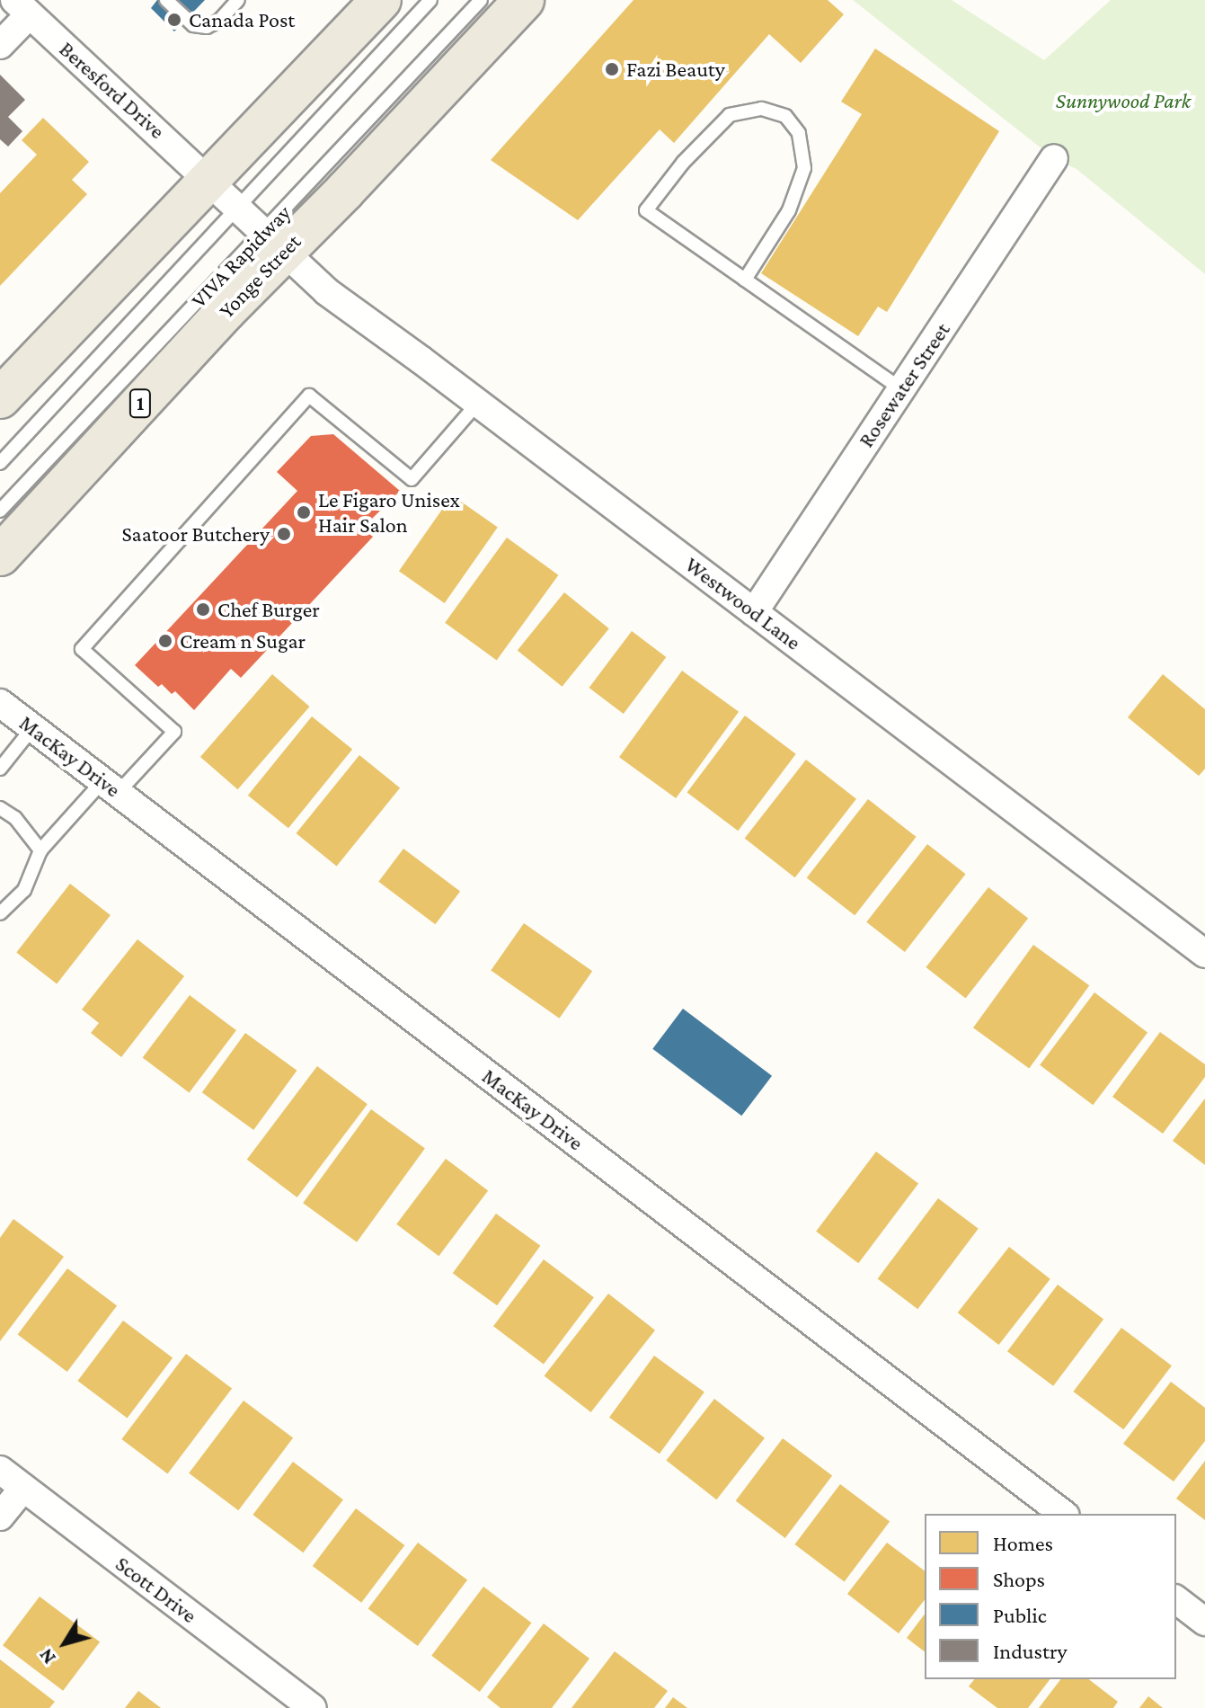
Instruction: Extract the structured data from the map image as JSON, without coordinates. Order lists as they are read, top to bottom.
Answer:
{
  "streets": {
    "main road": ["Yonge Street", "1"],
    "street": [
      "Beresford Drive",
      "Rosewater Street",
      "Westwood Lane",
      "MacKay Drive",
      "Scott Drive"
    ],
    "lane": ["VIVA Rapidway"]
  },
  "crossings": [
    ["Beresford Drive", "VIVA Rapidway"],
    ["Beresford Drive", "Westwood Lane"],
    ["VIVA Rapidway", "Yonge Street"],
    ["VIVA Rapidway", "Westwood Lane"],
    ["Yonge Street", "Westwood Lane"],
    ["Rosewater Street", "Westwood Lane"]
  ],
  "parks": ["Sunnywood Park"],
  "places": [
    "Canada Post",
    "Fazi Beauty",
    "Le Figaro Unisex Hair Salon",
    "Saatoor Butchery",
    "Chef Burger",
    "Cream n Sugar"
  ],
  "legend": [
    "Homes",
    "Shops",
    "Public",
    "Industry"
  ],
  "north": "bottom left"
}
